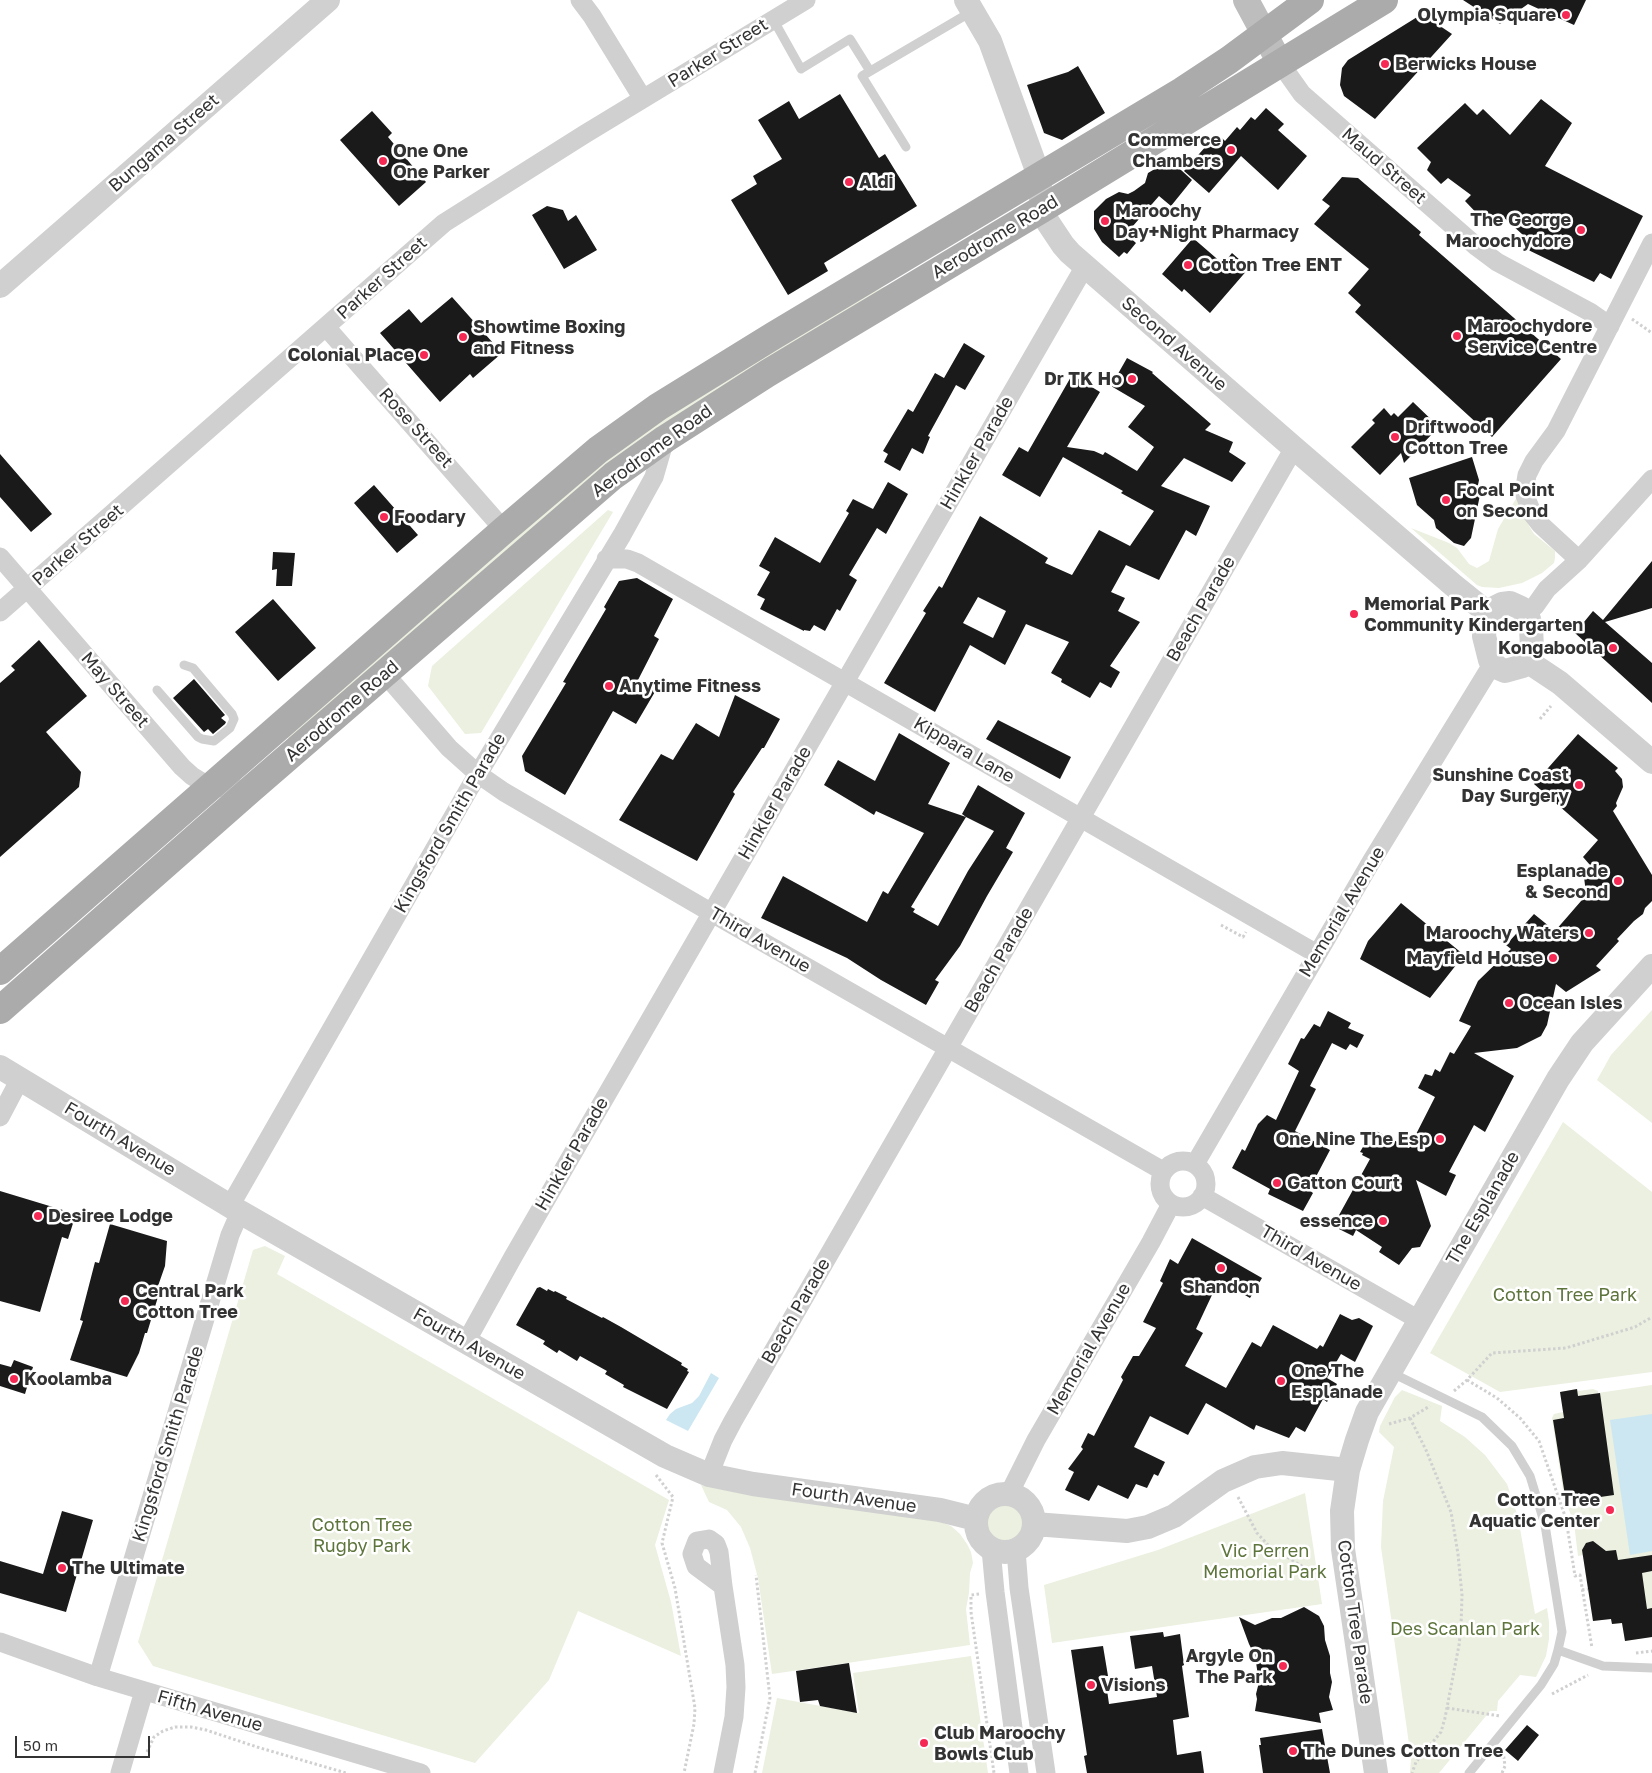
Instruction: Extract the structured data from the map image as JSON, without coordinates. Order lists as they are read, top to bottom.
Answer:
{
  "streets": {
    "main road": ["Maud Street", "Aerodrome Road"],
    "street": [
      "Parker Street",
      "Bungama Street",
      "Second Avenue",
      "Rose Street",
      "Hinkler Parade",
      "Beach Parade",
      "May Street",
      "Kippara Lane",
      "Kingsford Smith Parade",
      "Memorial Avenue",
      "Third Avenue",
      "Fourth Avenue",
      "The Esplanade",
      "Cotton Tree Parade",
      "Fifth Avenue"
    ]
  },
  "crossings": [
    ["Parker Street", "Rose Street"],
    ["Parker Street", "May Street"],
    ["Maud Street", "Aerodrome Road"],
    ["Aerodrome Road", "Second Avenue"],
    ["Aerodrome Road", "Rose Street"],
    ["Aerodrome Road", "May Street"],
    ["Aerodrome Road", "Kingsford Smith Parade"],
    ["Aerodrome Road", "Third Avenue"],
    ["Second Avenue", "Hinkler Parade"],
    ["Second Avenue", "Beach Parade"],
    ["Second Avenue", "Memorial Avenue"],
    ["Hinkler Parade", "Kippara Lane"],
    ["Hinkler Parade", "Third Avenue"],
    ["Hinkler Parade", "Fourth Avenue"],
    ["Beach Parade", "Kippara Lane"],
    ["Beach Parade", "Third Avenue"],
    ["Beach Parade", "Fourth Avenue"],
    ["Kippara Lane", "Kingsford Smith Parade"],
    ["Kippara Lane", "Memorial Avenue"],
    ["Kingsford Smith Parade", "Third Avenue"],
    ["Kingsford Smith Parade", "Fourth Avenue"],
    ["Kingsford Smith Parade", "Fifth Avenue"],
    ["Memorial Avenue", "Third Avenue"],
    ["Memorial Avenue", "Fourth Avenue"],
    ["Third Avenue", "The Esplanade"],
    ["The Esplanade", "Cotton Tree Parade"]
  ],
  "parks": [
    "Cotton Tree Park",
    "Cotton Tree Rugby Park",
    "Vic Perren Memorial Park",
    "Des Scanlan Park"
  ],
  "places": [
    "Olympia Square",
    "Berwicks House",
    "Commerce Chambers",
    "One One One Parker",
    "Aldi",
    "Maroochy Day+Night Pharmacy",
    "The George Maroochydore",
    "Cotton Tree ENT",
    "Maroochydore Service Centre",
    "Showtime Boxing and Fitness",
    "Colonial Place",
    "Dr TK Ho",
    "Driftwood Cotton Tree",
    "Focal Point on Second",
    "Foodary",
    "Memorial Park Community Kindergarten",
    "Kongaboola",
    "Anytime Fitness",
    "Sunshine Coast Day Surgery",
    "Esplanade & Second",
    "Maroochy Waters",
    "Mayfield House",
    "Ocean Isles",
    "One Nine The Esp",
    "Gatton Court",
    "Desiree Lodge",
    "essence",
    "Shandon",
    "Central Park Cotton Tree",
    "Koolamba",
    "One The Esplanade",
    "Cotton Tree Aquatic Center",
    "The Ultimate",
    "Argyle On The Park",
    "Visions",
    "Club Maroochy Bowls Club",
    "The Dunes Cotton Tree"
  ],
  "scale_bar": "50 m"
}
